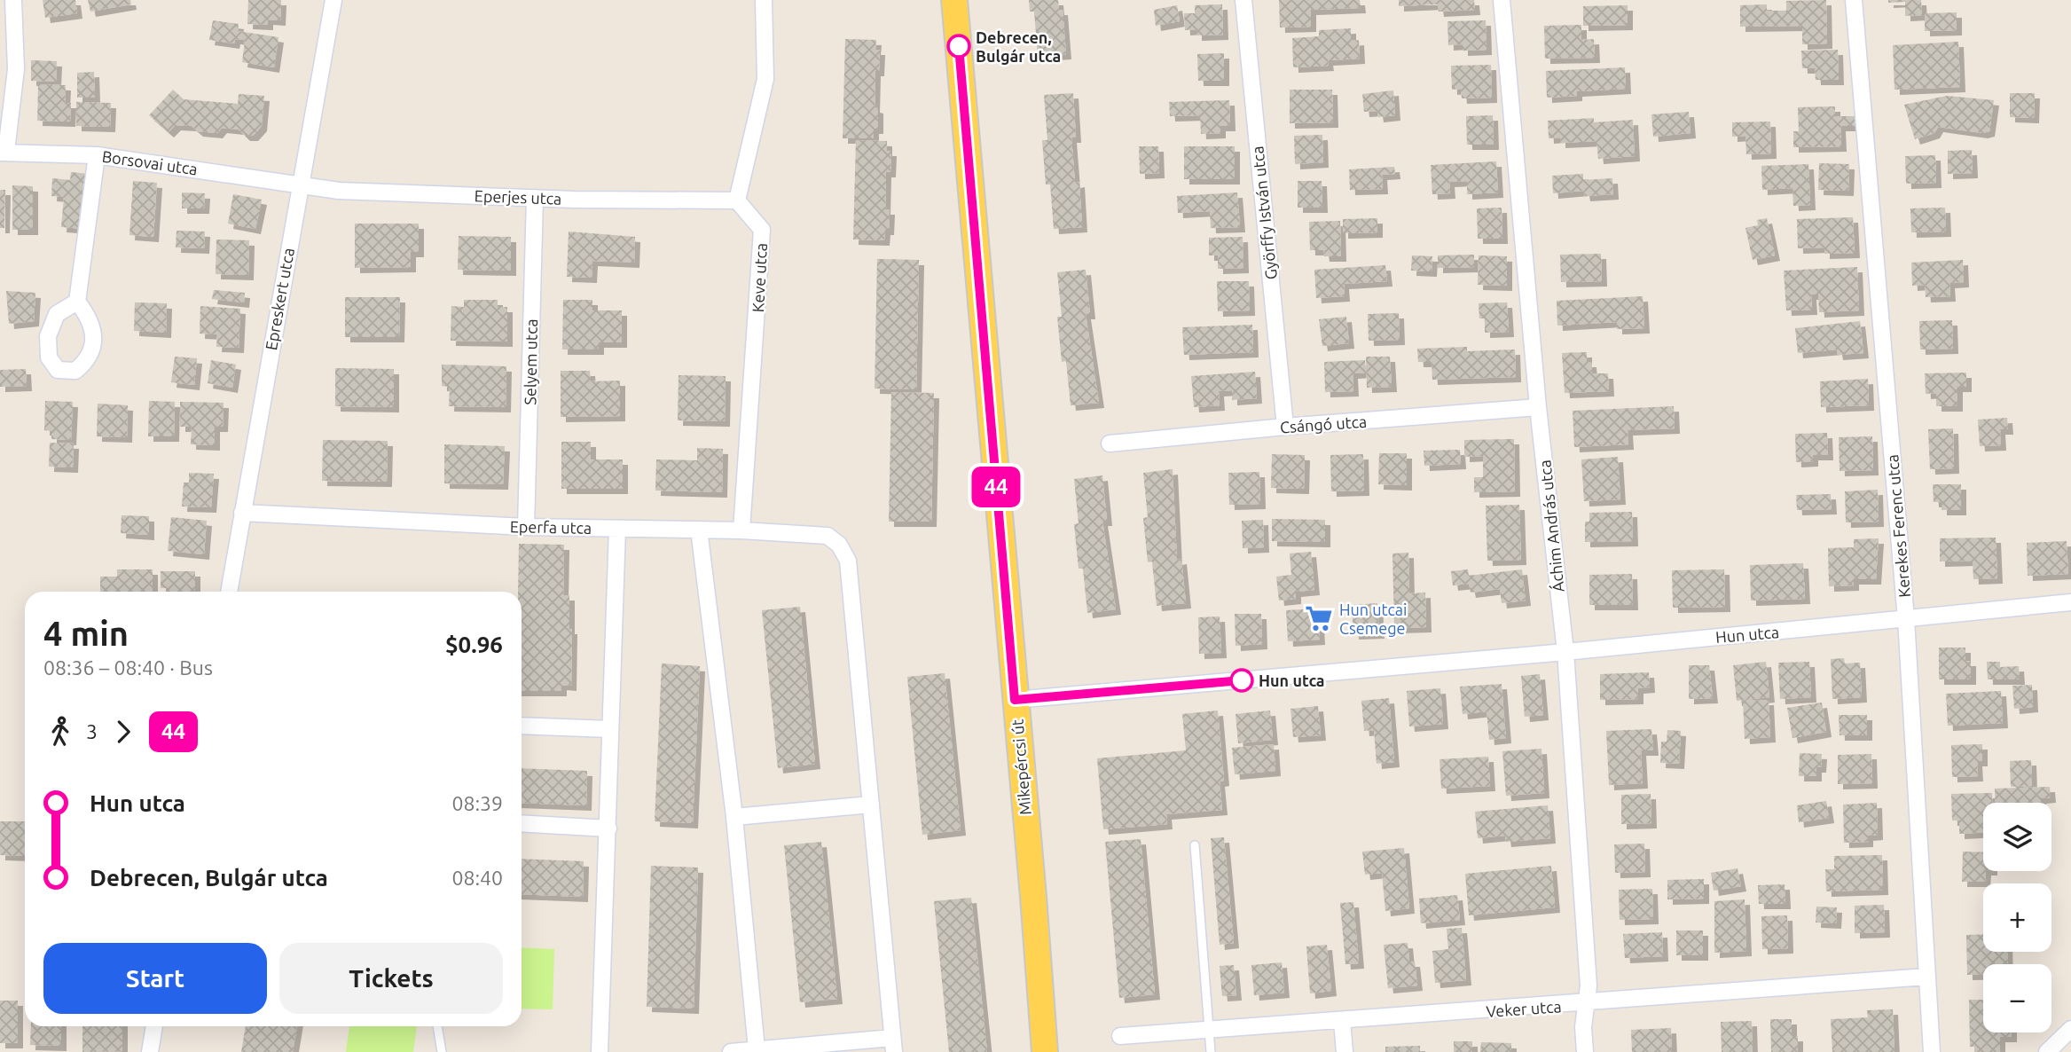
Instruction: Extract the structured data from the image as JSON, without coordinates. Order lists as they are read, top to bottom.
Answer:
{
  "streets": {
    "main road": ["Mikepércsi út"],
    "street": [
      "Borsovai utca",
      "Eperjes utca",
      "Györffy István utca",
      "Keve utca",
      "Epreskert utca",
      "Selyem utca",
      "Csángó utca",
      "Áchim András utca",
      "Kerekes Ferenc utca",
      "Eperfa utca",
      "Hun utca",
      "Veker utca"
    ]
  },
  "crossings": [
    ["Borsovai utca", "Eperjes utca"],
    ["Borsovai utca", "Epreskert utca"],
    ["Eperjes utca", "Keve utca"],
    ["Eperjes utca", "Epreskert utca"],
    ["Eperjes utca", "Selyem utca"],
    ["Györffy István utca", "Csángó utca"],
    ["Keve utca", "Eperfa utca"],
    ["Epreskert utca", "Eperfa utca"],
    ["Selyem utca", "Eperfa utca"],
    ["Csángó utca", "Áchim András utca"],
    ["Áchim András utca", "Hun utca"],
    ["Áchim András utca", "Veker utca"],
    ["Kerekes Ferenc utca", "Hun utca"],
    ["Kerekes Ferenc utca", "Veker utca"],
    ["Hun utca", "Mikepércsi út"]
  ],
  "places": {
    "other": ["Debrecen, Bulgár utca", "Hun utca"],
    "supermarket": ["Hun utcai Csemege"]
  },
  "lines": ["bus line 44"],
  "page": {
    "on_map": "44",
    "heading": ["4 min", "08:36 – 08:40 · Bus", "$0.96"],
    "legs": ["3", "44"],
    "list": [
      {
        "name": "Hun utca",
        "value": "08:39"
      },
      {
        "name": "Debrecen, Bulgár utca",
        "value": "08:40"
      }
    ],
    "map_buttons": ["+", "−"],
    "buttons": ["Start", "Tickets"]
  }
}
